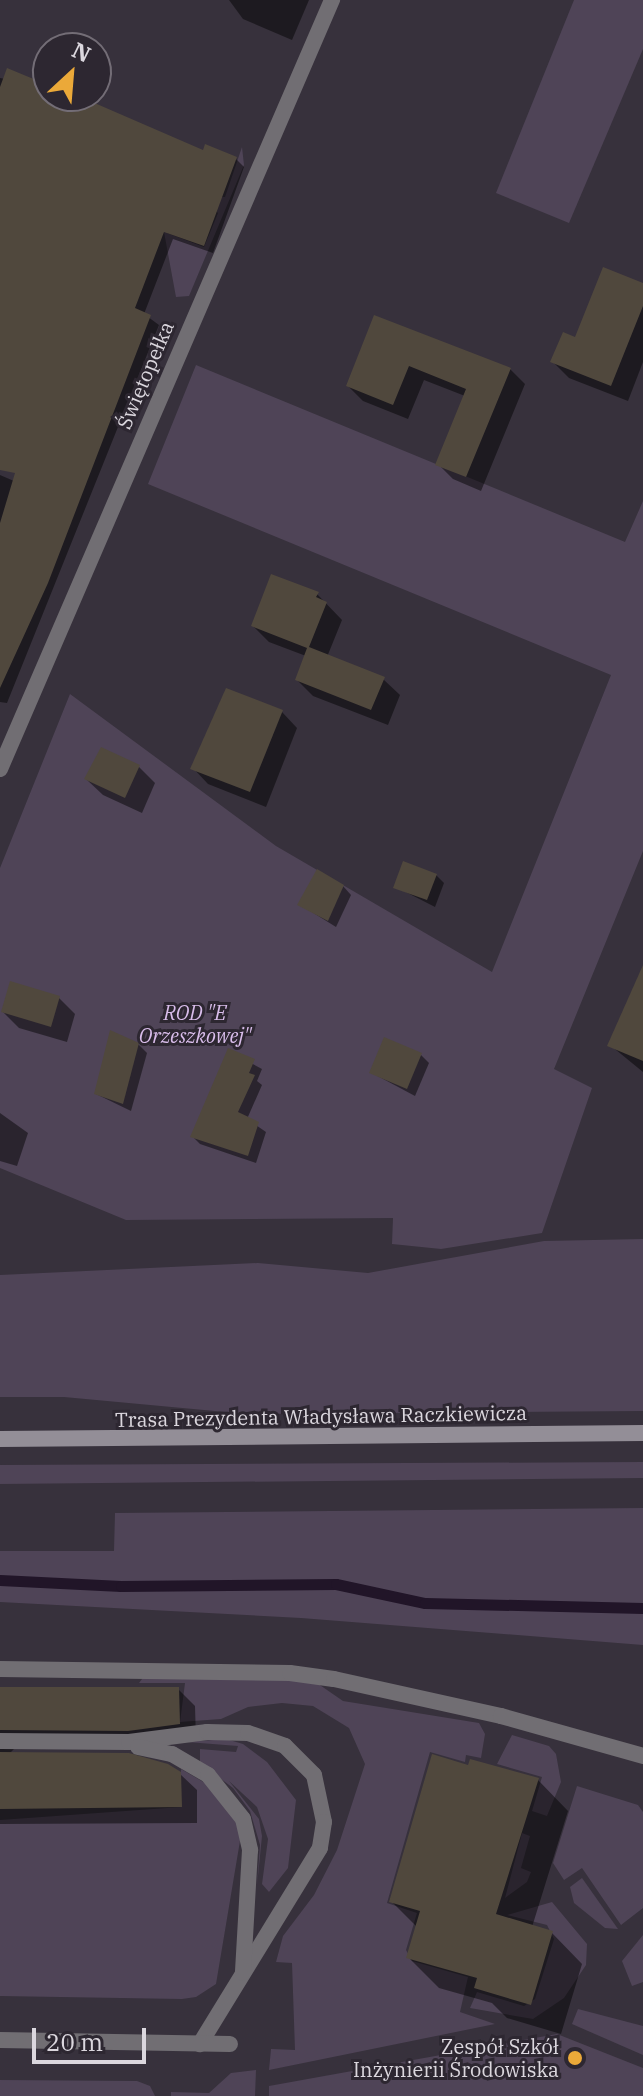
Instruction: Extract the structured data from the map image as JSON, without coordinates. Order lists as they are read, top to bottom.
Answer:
{
  "streets": {
    "main road": ["Trasa Prezydenta Władysława Raczkiewicza"],
    "street": ["Świętopełka"]
  },
  "parks": ["ROD \"E Orzeszkowej\""],
  "places": ["Zespół Szkół Inżynierii Środowiska"],
  "scale_bar": "20 m",
  "north": "top right"
}
